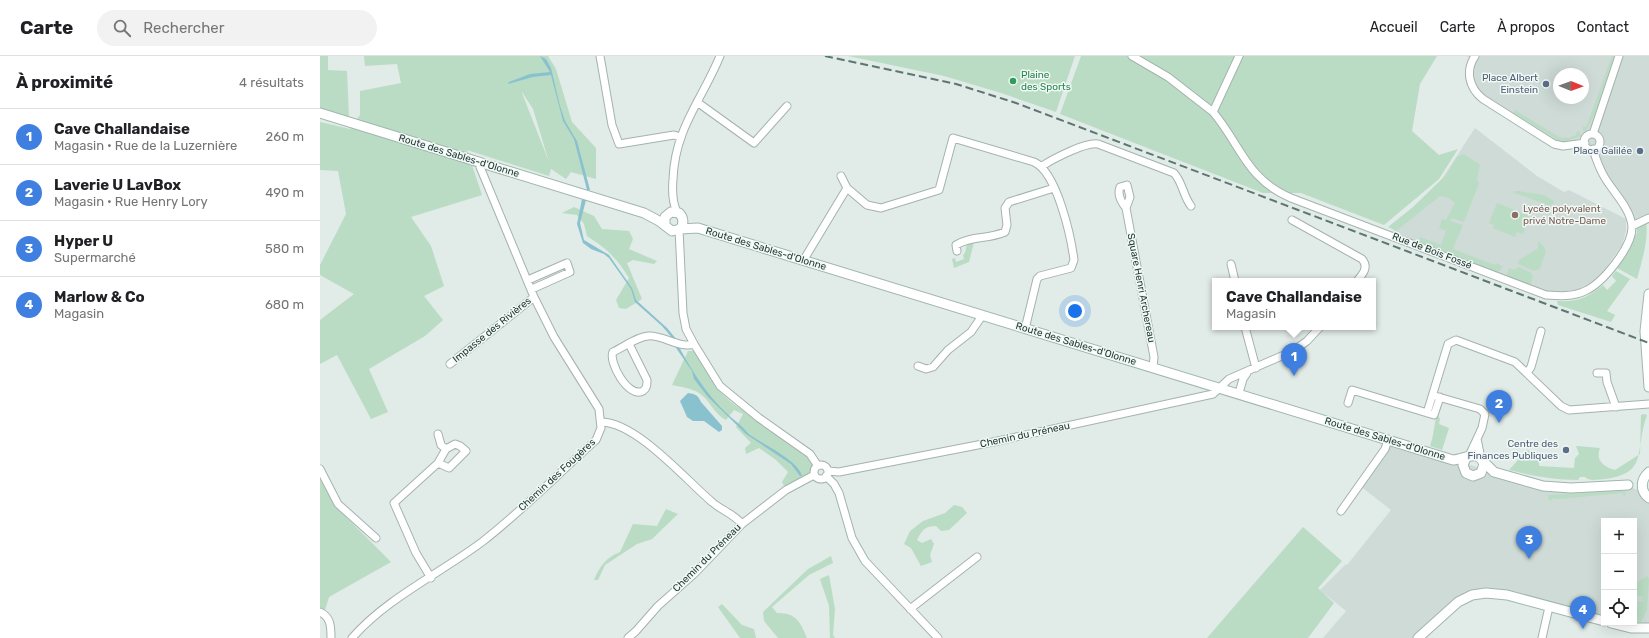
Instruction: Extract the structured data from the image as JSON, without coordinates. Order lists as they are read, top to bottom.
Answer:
{
  "streets": {
    "main road": ["Route des Sables-d'Olonne"],
    "street": [
      "Rue de Bois Fossé",
      "Square Henri Archereau",
      "Impasse des Rivières",
      "Chemin du Préneau",
      "Chemin des Fougères"
    ]
  },
  "crossings": [
    ["Route des Sables-d'Olonne", "Square Henri Archereau"],
    ["Route des Sables-d'Olonne", "Chemin du Préneau"]
  ],
  "places": [
    "Plaine des Sports",
    "Place Albert Einstein",
    "Place Galilée",
    "Lycée polyvalent privé Notre-Dame",
    "Centre des Finances Publiques"
  ],
  "north": "right",
  "page": {
    "header": "Carte",
    "search": "Rechercher",
    "nav": [
      "Accueil",
      "Carte",
      "À propos",
      "Contact"
    ],
    "heading": ["À proximité", "4 résultats"],
    "list": [
      {
        "mark": "1",
        "name": "Cave Challandaise",
        "note": "Magasin · Rue de la Luzernière",
        "value": "260 m"
      },
      {
        "mark": "2",
        "name": "Laverie U LavBox",
        "note": "Magasin · Rue Henry Lory",
        "value": "490 m"
      },
      {
        "mark": "3",
        "name": "Hyper U",
        "note": "Supermarché",
        "value": "580 m"
      },
      {
        "mark": "4",
        "name": "Marlow & Co",
        "note": "Magasin",
        "value": "680 m"
      }
    ],
    "popup": ["Cave Challandaise", "Magasin"],
    "pins": [
      "1",
      "2",
      "3",
      "4"
    ],
    "map_buttons": ["+", "−"]
  }
}
